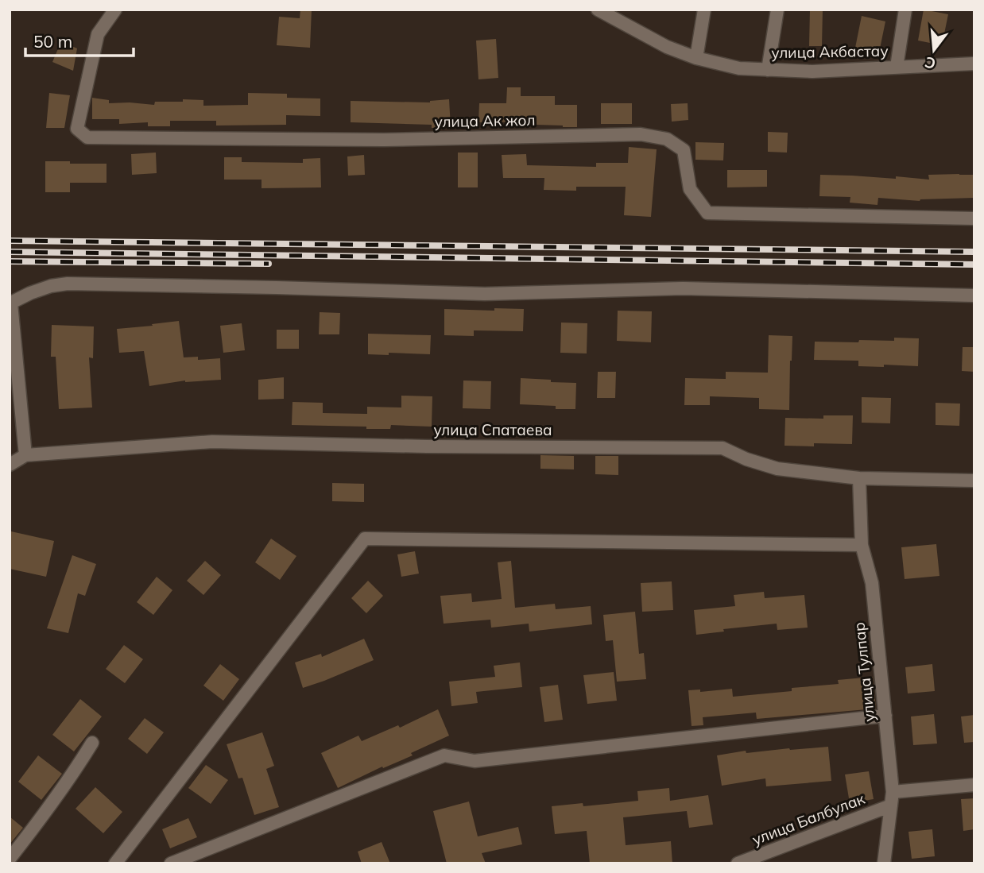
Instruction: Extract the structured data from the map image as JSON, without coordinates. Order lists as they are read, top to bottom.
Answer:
{
  "streets": {
    "street": [
      "улица Акбастау",
      "улица Ак жол",
      "улица Спатаева",
      "улица Тулпар",
      "улица Балбулак"
    ]
  },
  "crossings": [
    ["улица Спатаева", "улица Тулпар"],
    ["улица Тулпар", "улица Балбулак"]
  ],
  "scale_bar": "50 m",
  "north": "bottom"
}
